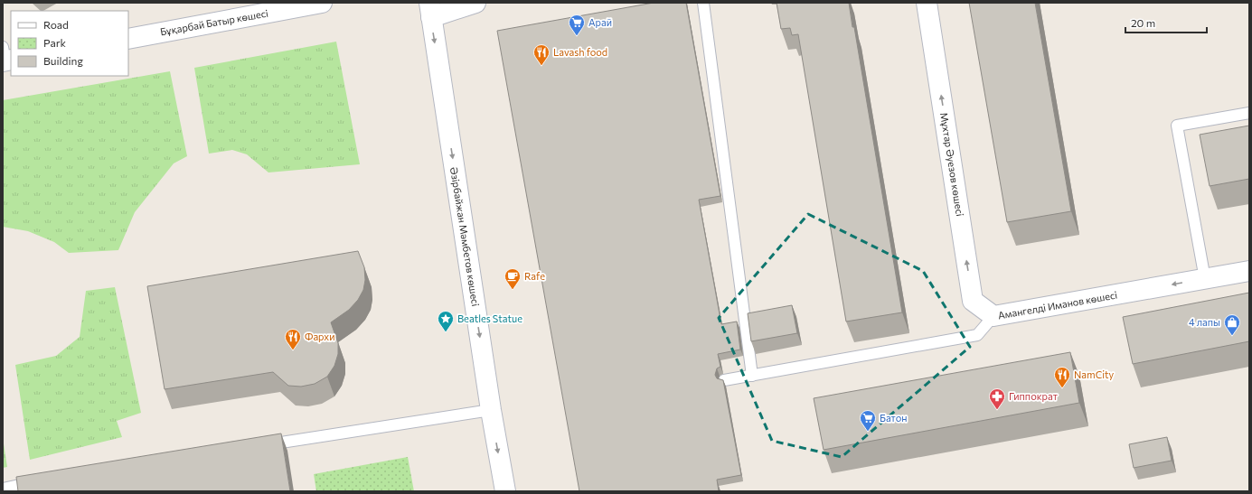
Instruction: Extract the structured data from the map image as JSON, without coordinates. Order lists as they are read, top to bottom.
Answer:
{
  "streets": {
    "street": [
      "Бұқарбай Батыр көшесі",
      "Мұхтар Әуезов көшесі",
      "Әзірбайжан Мәмбетов көшесі",
      "Амангелді Иманов көшесі"
    ]
  },
  "crossings": [
    ["Мұхтар Әуезов көшесі", "Амангелді Иманов көшесі"]
  ],
  "one_way": ["Мұхтар Әуезов көшесі", "Әзірбайжан Мәмбетов көшесі", "Амангелді Иманов көшесі"],
  "places": {
    "supermarket": ["Арай", "Батон"],
    "restaurant": ["Lavash food", "Фархи", "NamCity"],
    "cafe": ["Rafe"],
    "place": ["Beatles Statue"],
    "shop": ["4 лапы"],
    "pharmacy": ["Гиппократ"]
  },
  "legend": ["Road", "Park", "Building"],
  "scale_bar": "20 m"
}
